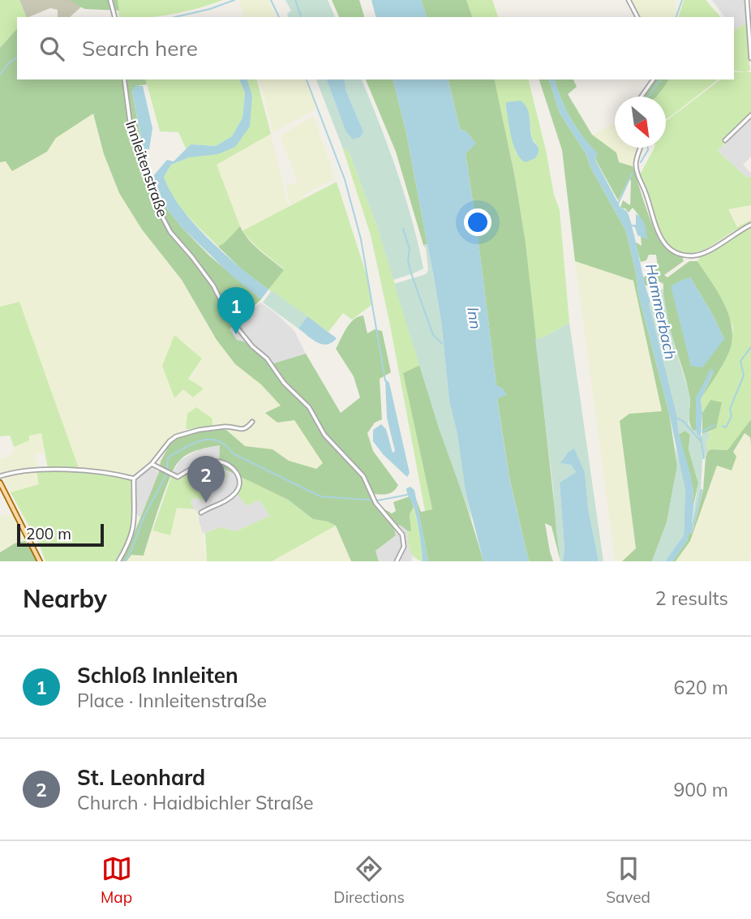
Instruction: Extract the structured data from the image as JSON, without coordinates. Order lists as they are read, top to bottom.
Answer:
{
  "streets": {
    "street": ["Innleitenstraße"]
  },
  "water": ["Hammerbach", "Inn"],
  "scale_bar": "200 m",
  "north": "bottom right",
  "page": {
    "search": "Search here",
    "pins": ["1", "2"],
    "scale": "200 m",
    "heading": ["Nearby", "2 results"],
    "list": [
      {
        "mark": "1",
        "name": "Schloß Innleiten",
        "note": "Place · Innleitenstraße",
        "value": "620 m"
      },
      {
        "mark": "2",
        "name": "St. Leonhard",
        "note": "Church · Haidbichler Straße",
        "value": "900 m"
      }
    ],
    "nav": ["Map", "Directions", "Saved"]
  }
}
